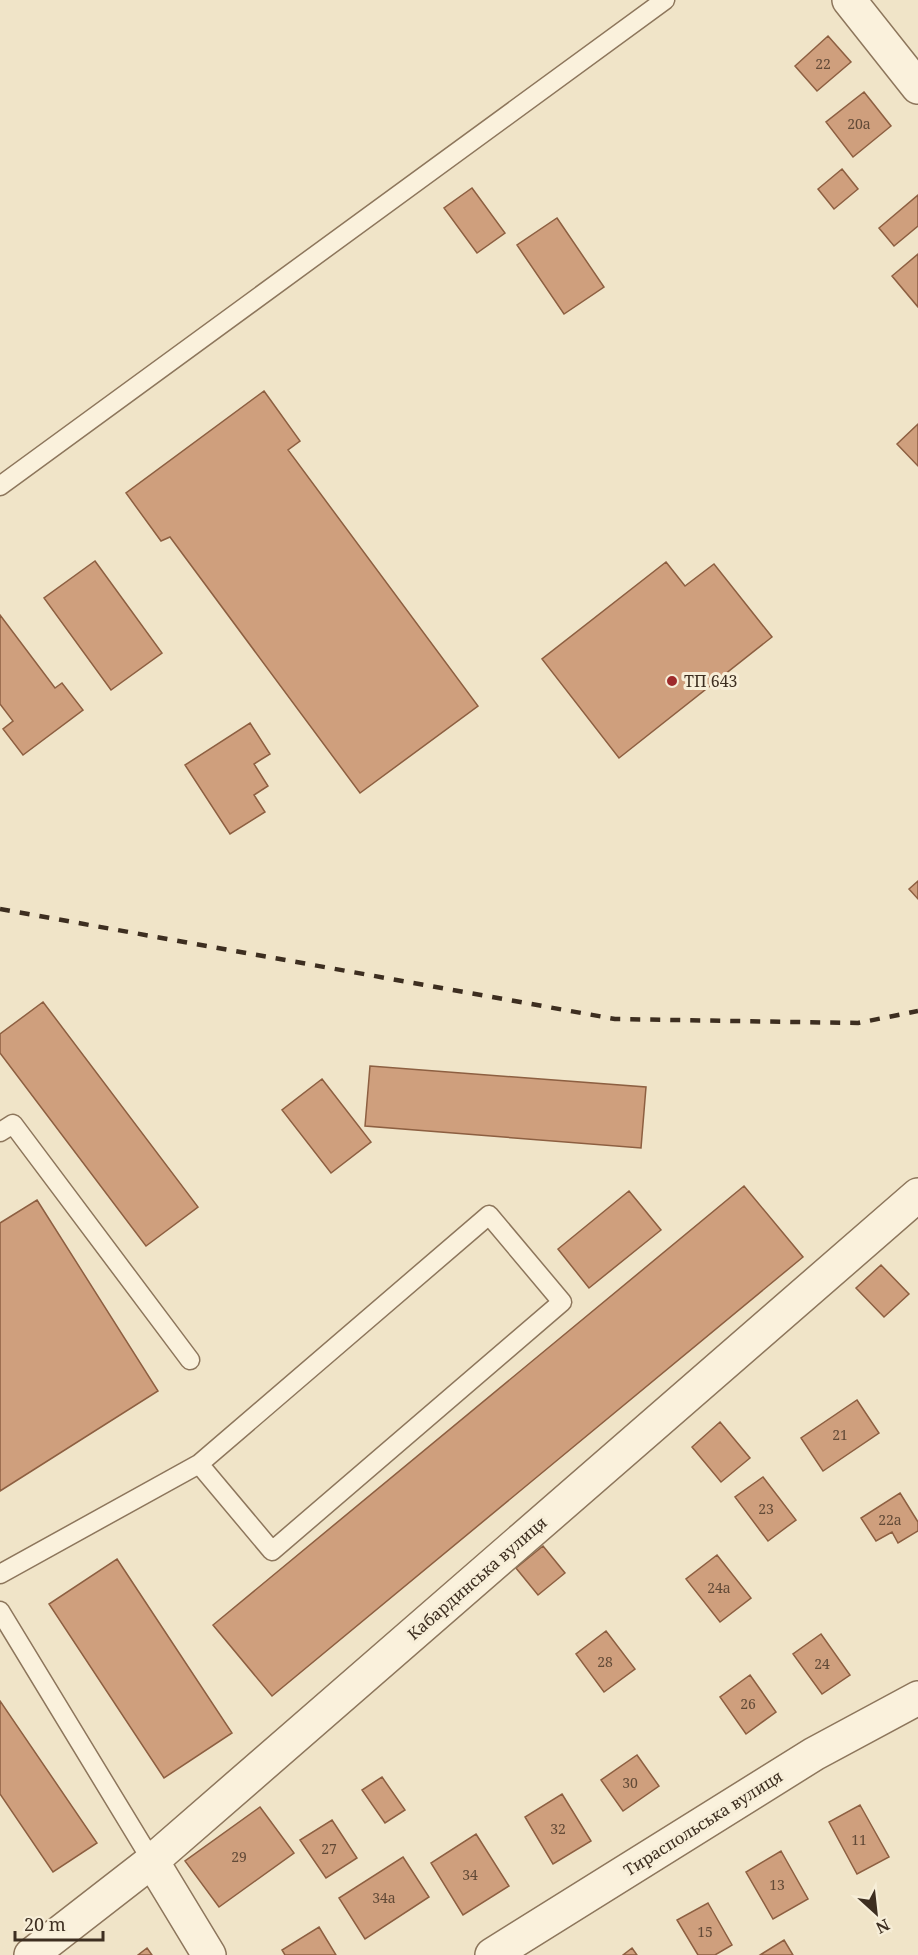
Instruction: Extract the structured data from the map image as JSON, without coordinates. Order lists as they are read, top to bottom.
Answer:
{
  "streets": {
    "street": ["Кабардинська вулиця", "Тираспольська вулиця"]
  },
  "places": ["ТП 643"],
  "house_numbers": [
    "22",
    "20а",
    "21",
    "23",
    "22а",
    "24а",
    "28",
    "24",
    "26",
    "30",
    "32",
    "11",
    "27",
    "29",
    "34",
    "13",
    "34а",
    "15"
  ],
  "scale_bar": "20 m",
  "north": "bottom right"
}
